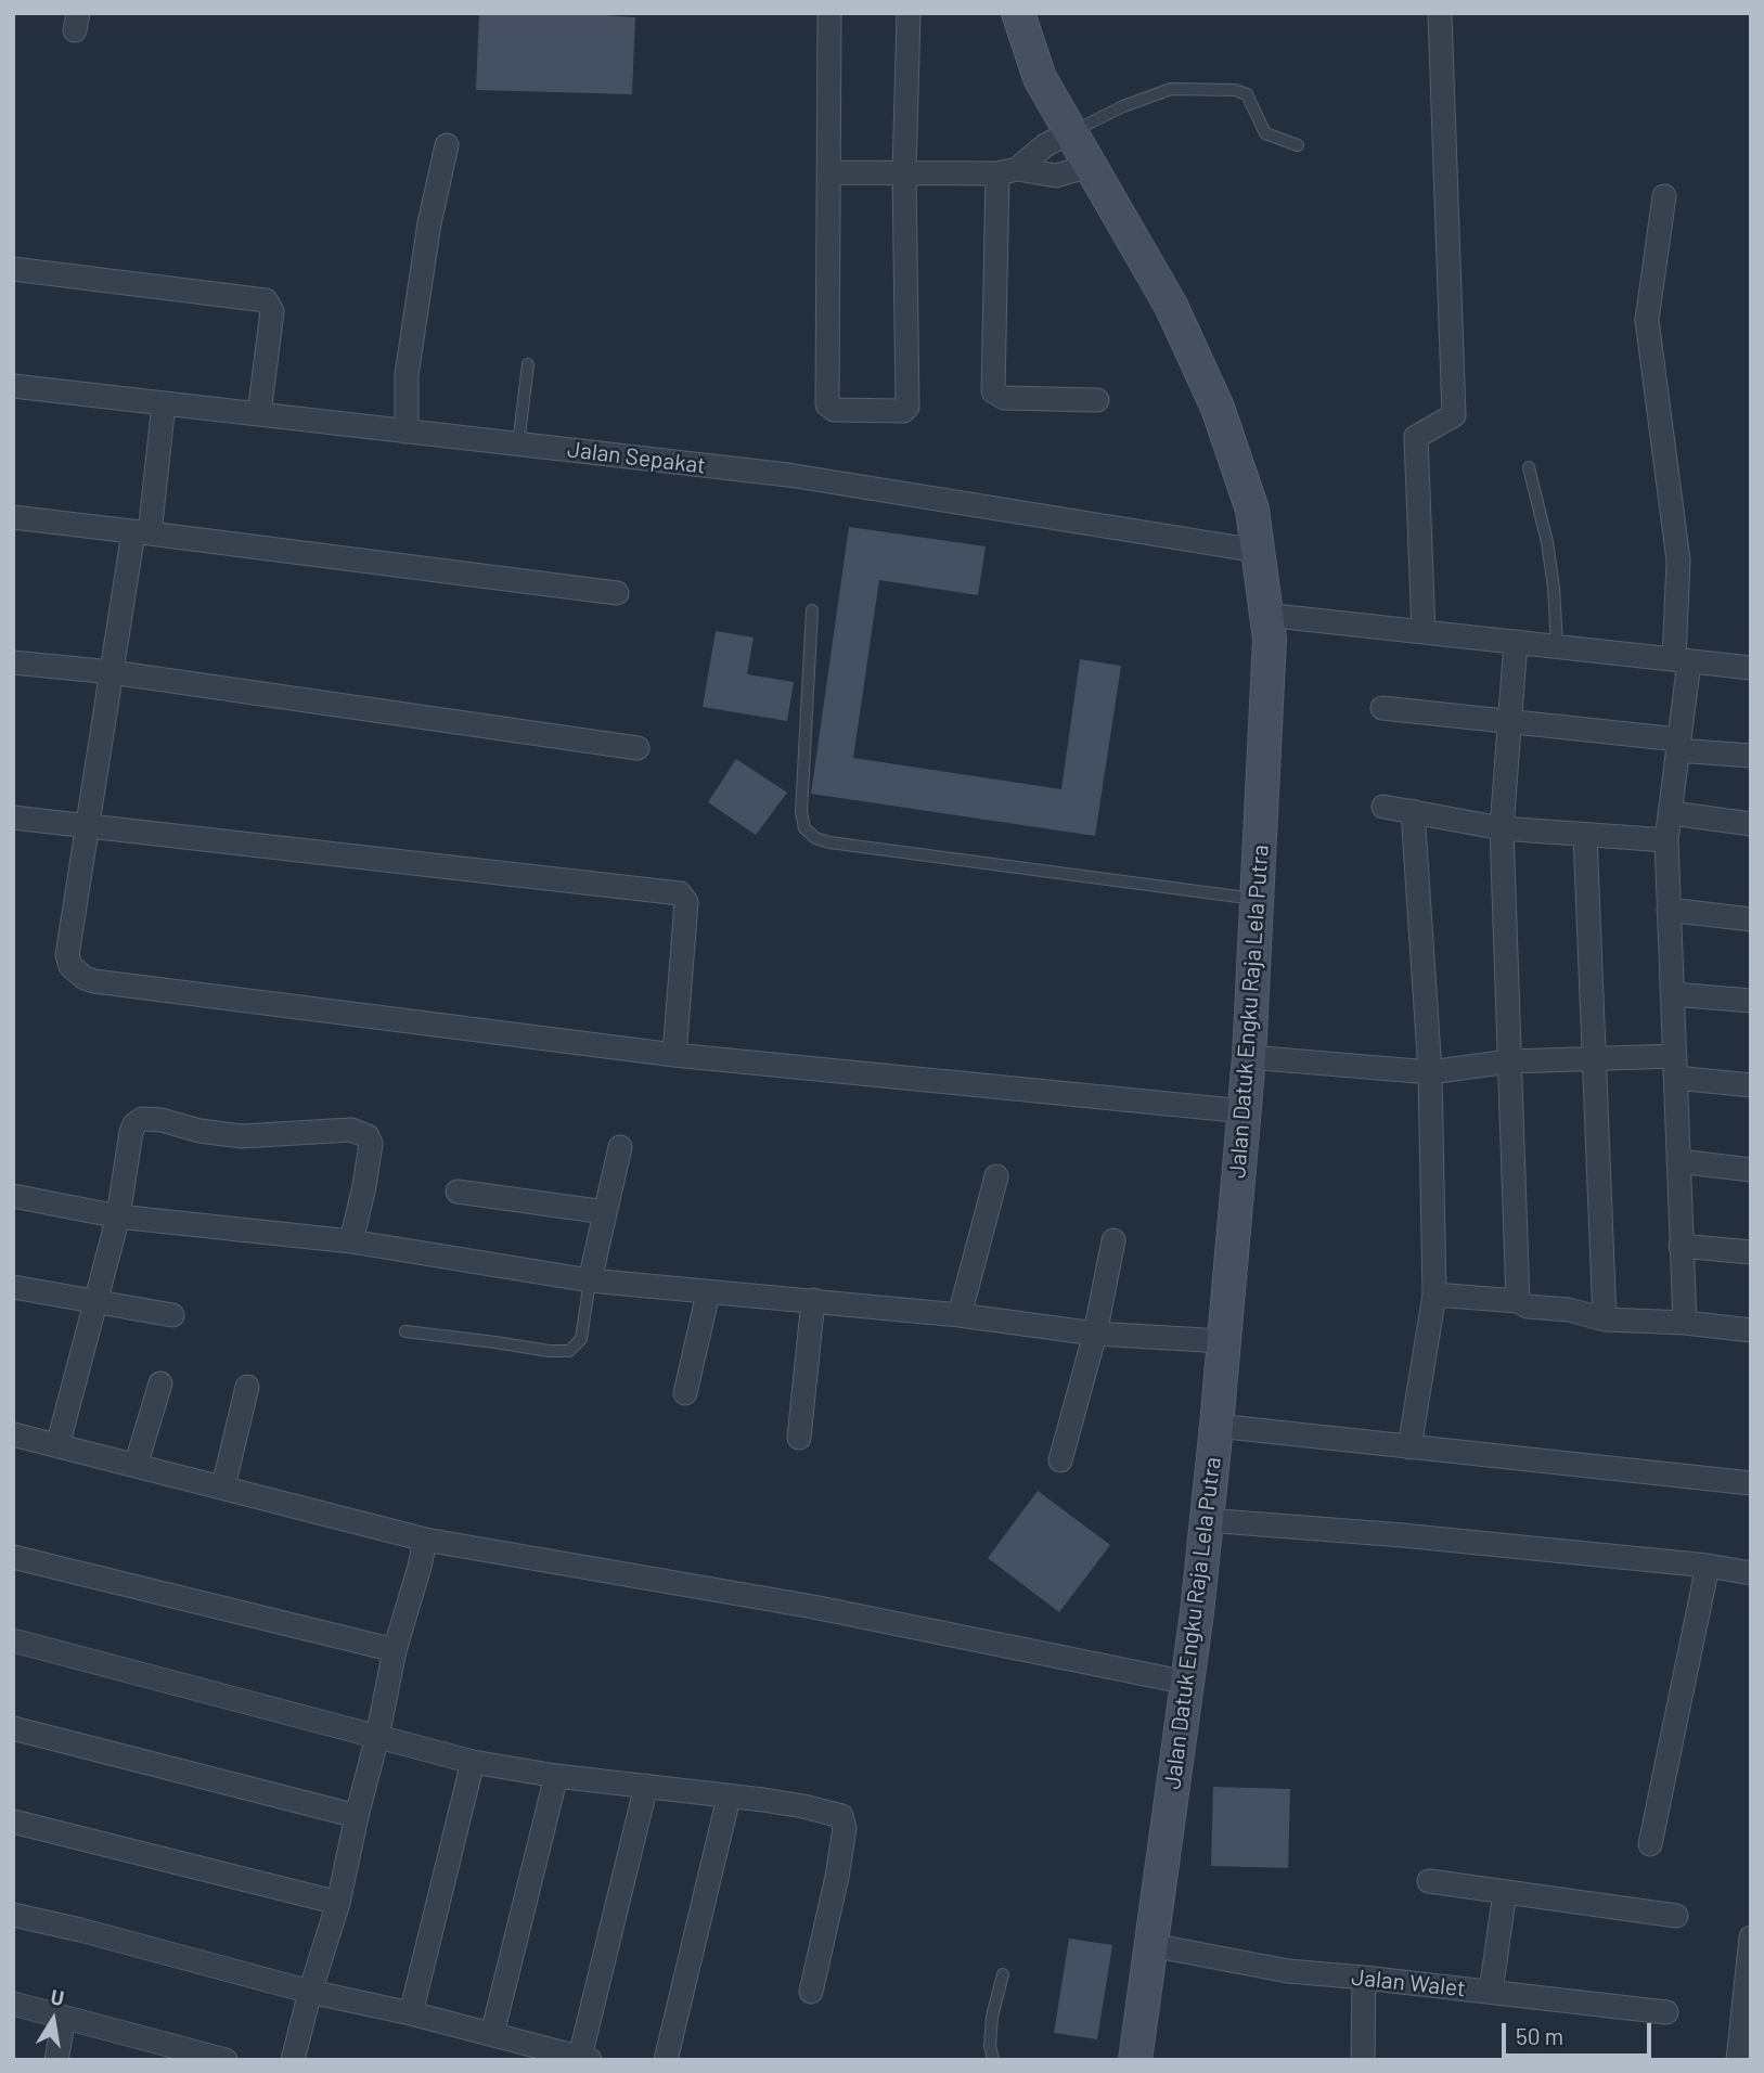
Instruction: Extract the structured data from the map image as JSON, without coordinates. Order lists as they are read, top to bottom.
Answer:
{
  "streets": {
    "street": ["Jalan Sepakat", "Jalan Datuk Engku Raja Lela Putra", "Jalan Walet"]
  },
  "crossings": [
    ["Jalan Sepakat", "Jalan Datuk Engku Raja Lela Putra"],
    ["Jalan Datuk Engku Raja Lela Putra", "Jalan Walet"]
  ],
  "scale_bar": "50 m",
  "north": "top"
}
